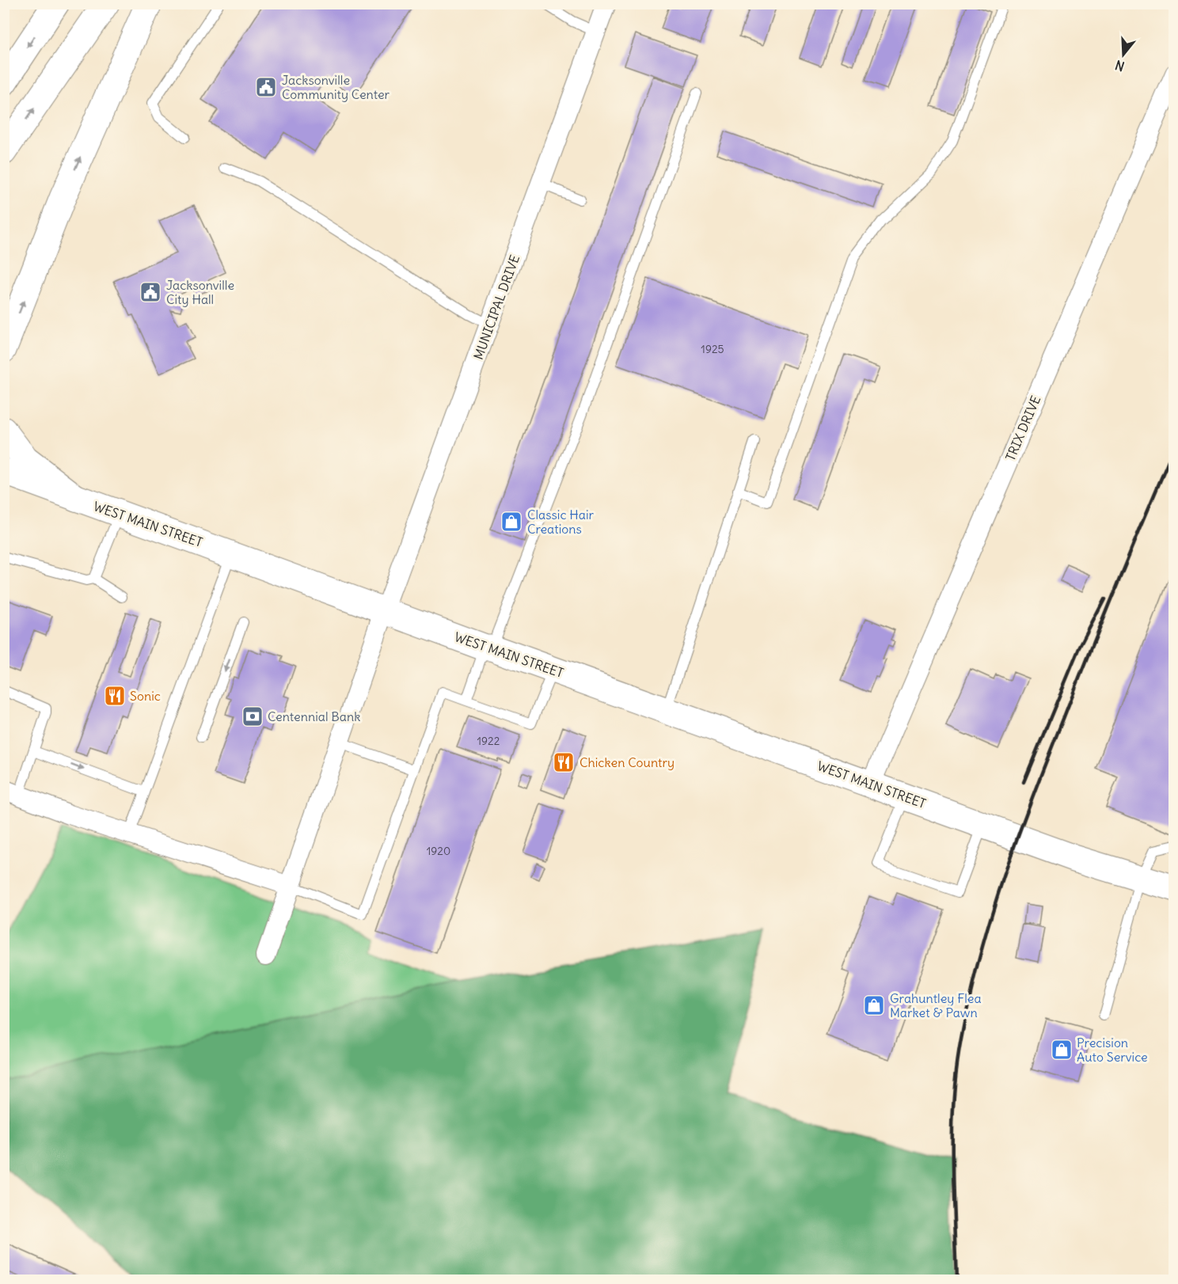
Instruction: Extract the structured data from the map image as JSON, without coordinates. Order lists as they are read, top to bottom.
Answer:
{
  "streets": {
    "main road": ["WEST MAIN STREET"],
    "street": ["MUNICIPAL DRIVE", "TRIX DRIVE"]
  },
  "crossings": [
    ["MUNICIPAL DRIVE", "WEST MAIN STREET"],
    ["TRIX DRIVE", "WEST MAIN STREET"]
  ],
  "places": {
    "public building": ["Jacksonville Community Center", "Jacksonville City Hall"],
    "shop": ["Classic Hair Creations", "Grahuntley Flea Market & Pawn", "Precision Auto Service"],
    "restaurant": ["Sonic", "Chicken Country"],
    "bank": ["Centennial Bank"]
  },
  "house_numbers": ["1925", "1922", "1920"],
  "north": "bottom"
}
